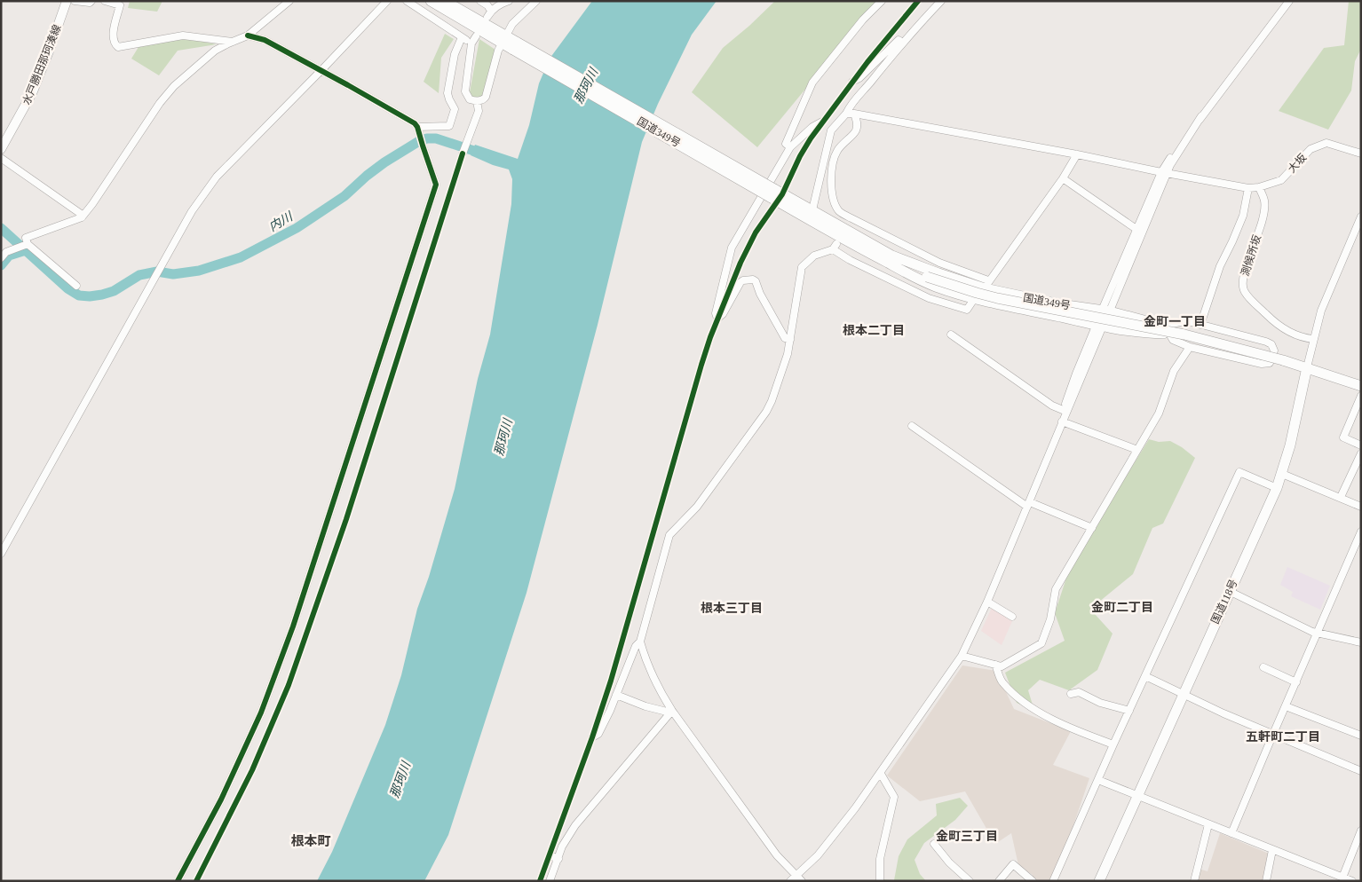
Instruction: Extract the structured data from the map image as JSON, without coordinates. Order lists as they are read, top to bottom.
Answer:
{
  "streets": {
    "highway": ["国道349号", "国道118号"],
    "main road": ["水戸勝田那珂湊線"],
    "street": ["大坂", "測候所坂"]
  },
  "crossings": [
    ["国道349号", "国道118号"],
    ["大坂", "測候所坂"]
  ],
  "districts": [
    "金町一丁目",
    "根本二丁目",
    "金町二丁目",
    "根本三丁目",
    "五軒町二丁目",
    "金町三丁目",
    "根本町"
  ],
  "water": ["那珂川", "内川"]
}
